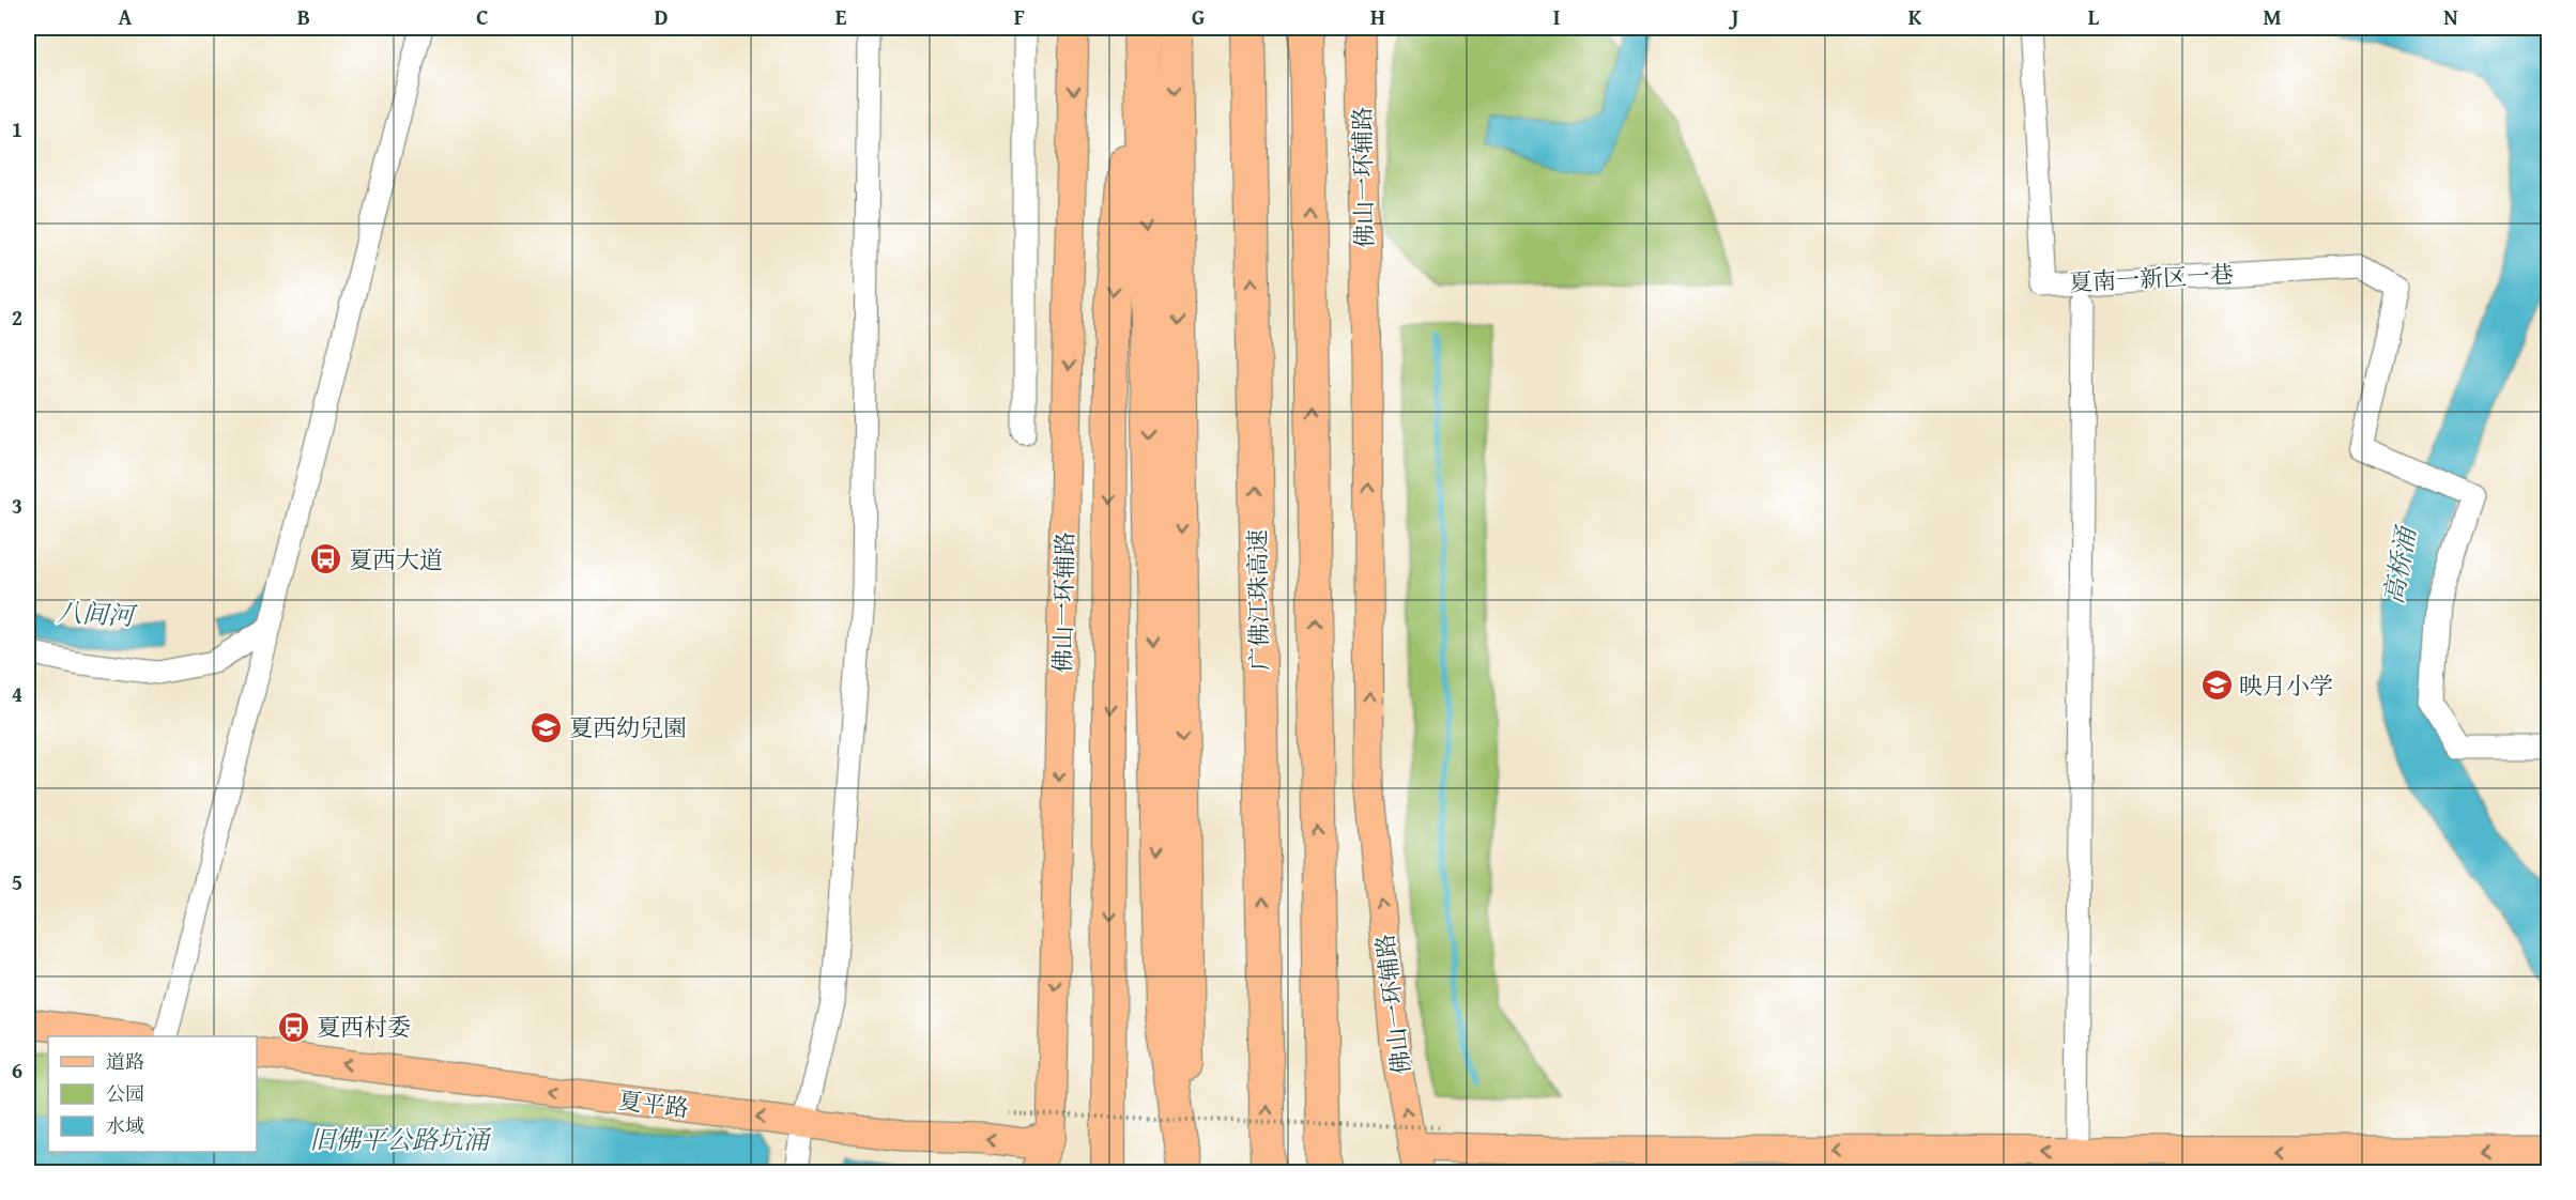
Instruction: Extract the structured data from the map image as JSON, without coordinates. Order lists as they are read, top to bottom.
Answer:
{
  "streets": {
    "highway": ["广佛江珠高速"],
    "main road": ["佛山一环辅路", "夏平路"],
    "street": ["夏南一新区一巷"]
  },
  "crossings": [
    ["佛山一环辅路", "夏平路"]
  ],
  "one_way": ["夏平路"],
  "water": ["高桥涌", "八间河", "旧佛平公路坑涌"],
  "places": {
    "bus stop": ["夏西大道", "夏西村委"],
    "school or university": ["映月小学", "夏西幼兒園"]
  },
  "legend": ["道路", "公园", "水域"],
  "grid": {
    "columns": [
      "A",
      "B",
      "C",
      "D",
      "E",
      "F",
      "G",
      "H",
      "I",
      "J",
      "K",
      "L",
      "M",
      "N"
    ],
    "rows": [
      "1",
      "2",
      "3",
      "4",
      "5",
      "6"
    ]
  }
}
